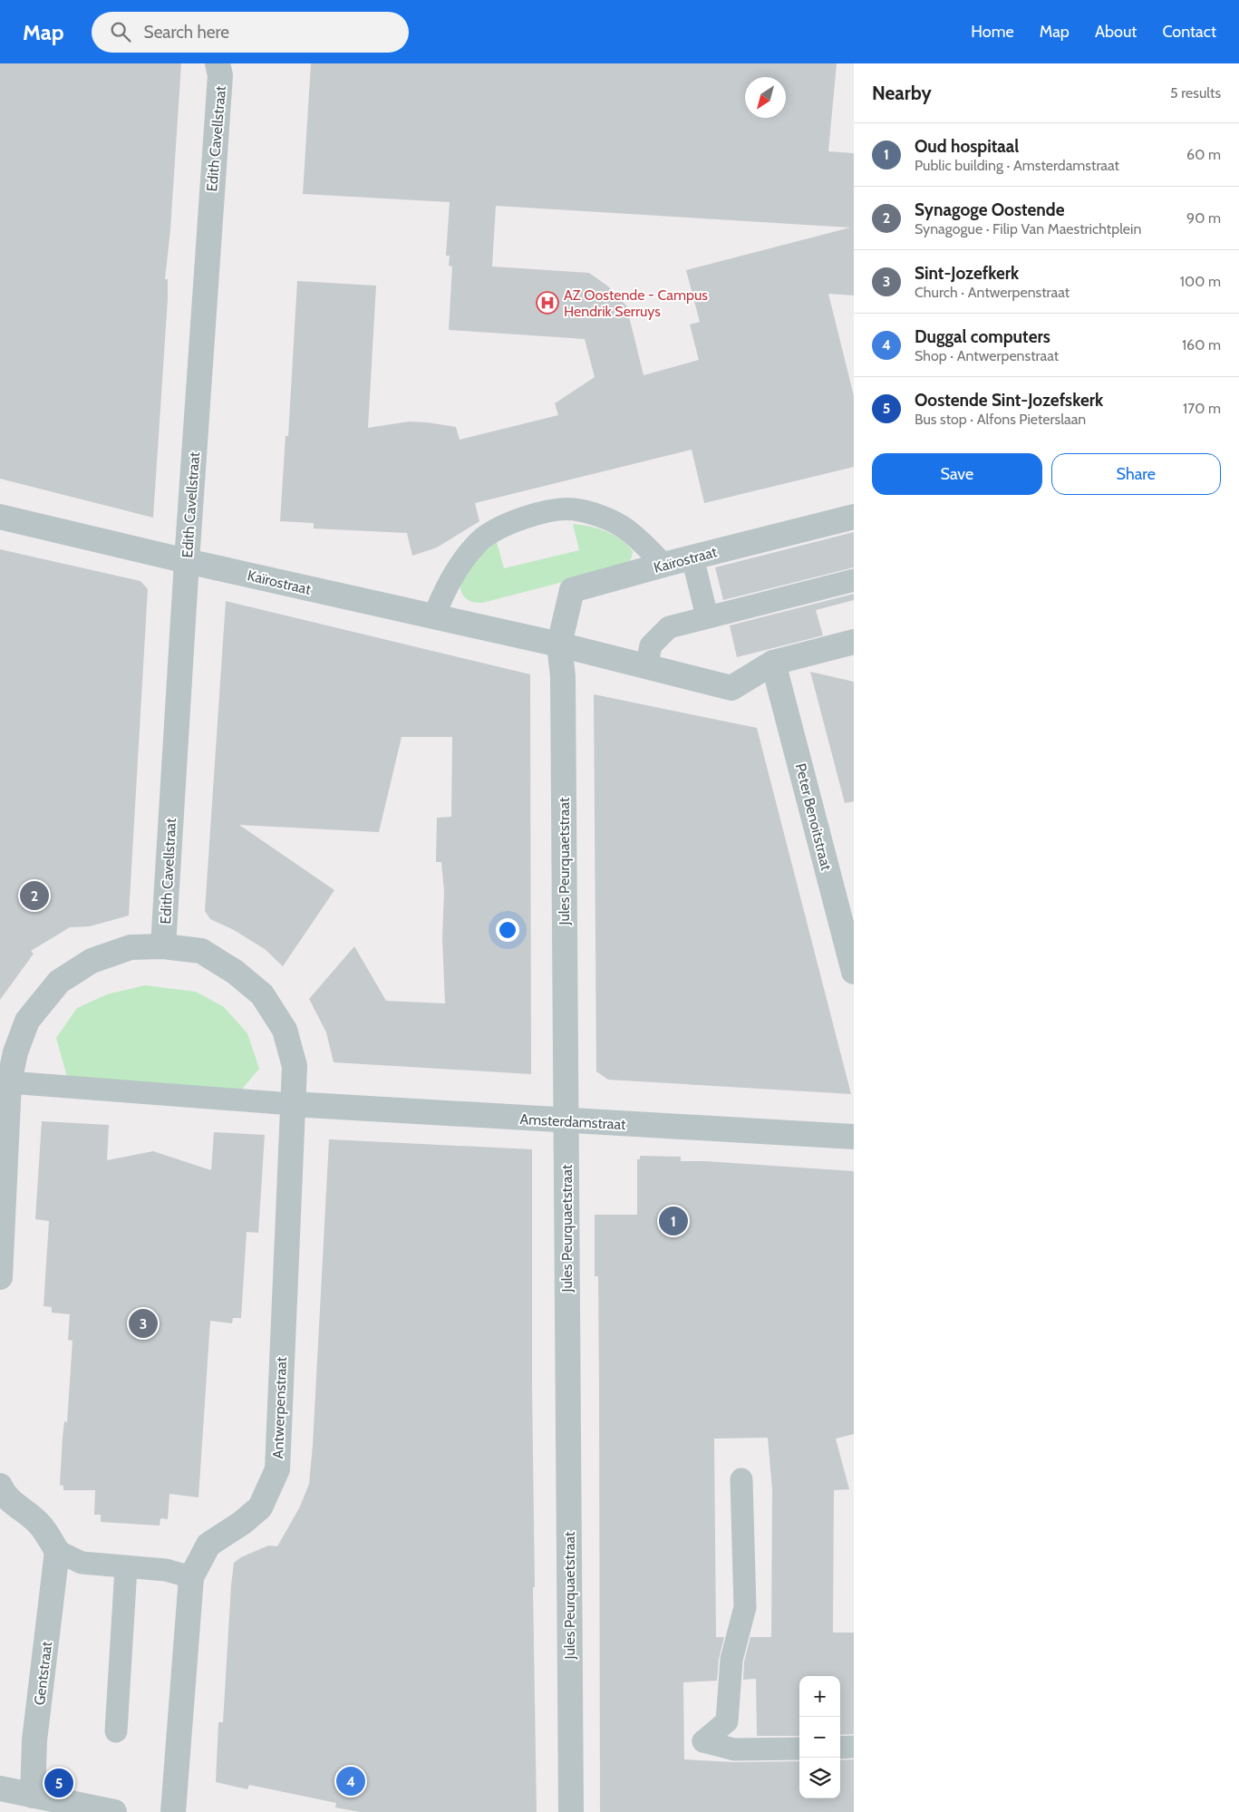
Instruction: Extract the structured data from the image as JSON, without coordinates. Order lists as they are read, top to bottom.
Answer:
{
  "streets": {
    "street": [
      "Edith Cavellstraat",
      "Kaïrostraat",
      "Peter Benoitstraat",
      "Jules Peurquaetstraat",
      "Amsterdamstraat",
      "Antwerpenstraat",
      "Gentstraat"
    ]
  },
  "crossings": [
    ["Edith Cavellstraat", "Kaïrostraat"],
    ["Edith Cavellstraat", "Antwerpenstraat"],
    ["Kaïrostraat", "Peter Benoitstraat"],
    ["Kaïrostraat", "Jules Peurquaetstraat"],
    ["Jules Peurquaetstraat", "Amsterdamstraat"],
    ["Amsterdamstraat", "Antwerpenstraat"]
  ],
  "places": {
    "hospital": ["AZ Oostende - Campus Hendrik Serruys"]
  },
  "north": "bottom left",
  "page": {
    "header": "Map",
    "search": "Search here",
    "nav": [
      "Home",
      "Map",
      "About",
      "Contact"
    ],
    "heading": ["Nearby", "5 results"],
    "list": [
      {
        "mark": "1",
        "name": "Oud hospitaal",
        "note": "Public building · Amsterdamstraat",
        "value": "60 m"
      },
      {
        "mark": "2",
        "name": "Synagoge Oostende",
        "note": "Synagogue · Filip Van Maestrichtplein",
        "value": "90 m"
      },
      {
        "mark": "3",
        "name": "Sint-Jozefkerk",
        "note": "Church · Antwerpenstraat",
        "value": "100 m"
      },
      {
        "mark": "4",
        "name": "Duggal computers",
        "note": "Shop · Antwerpenstraat",
        "value": "160 m"
      },
      {
        "mark": "5",
        "name": "Oostende Sint-Jozefskerk",
        "note": "Bus stop · Alfons Pieterslaan",
        "value": "170 m"
      }
    ],
    "buttons": ["Save", "Share"],
    "pins": [
      "2",
      "1",
      "3",
      "4",
      "5"
    ],
    "map_buttons": ["+", "−"]
  }
}
